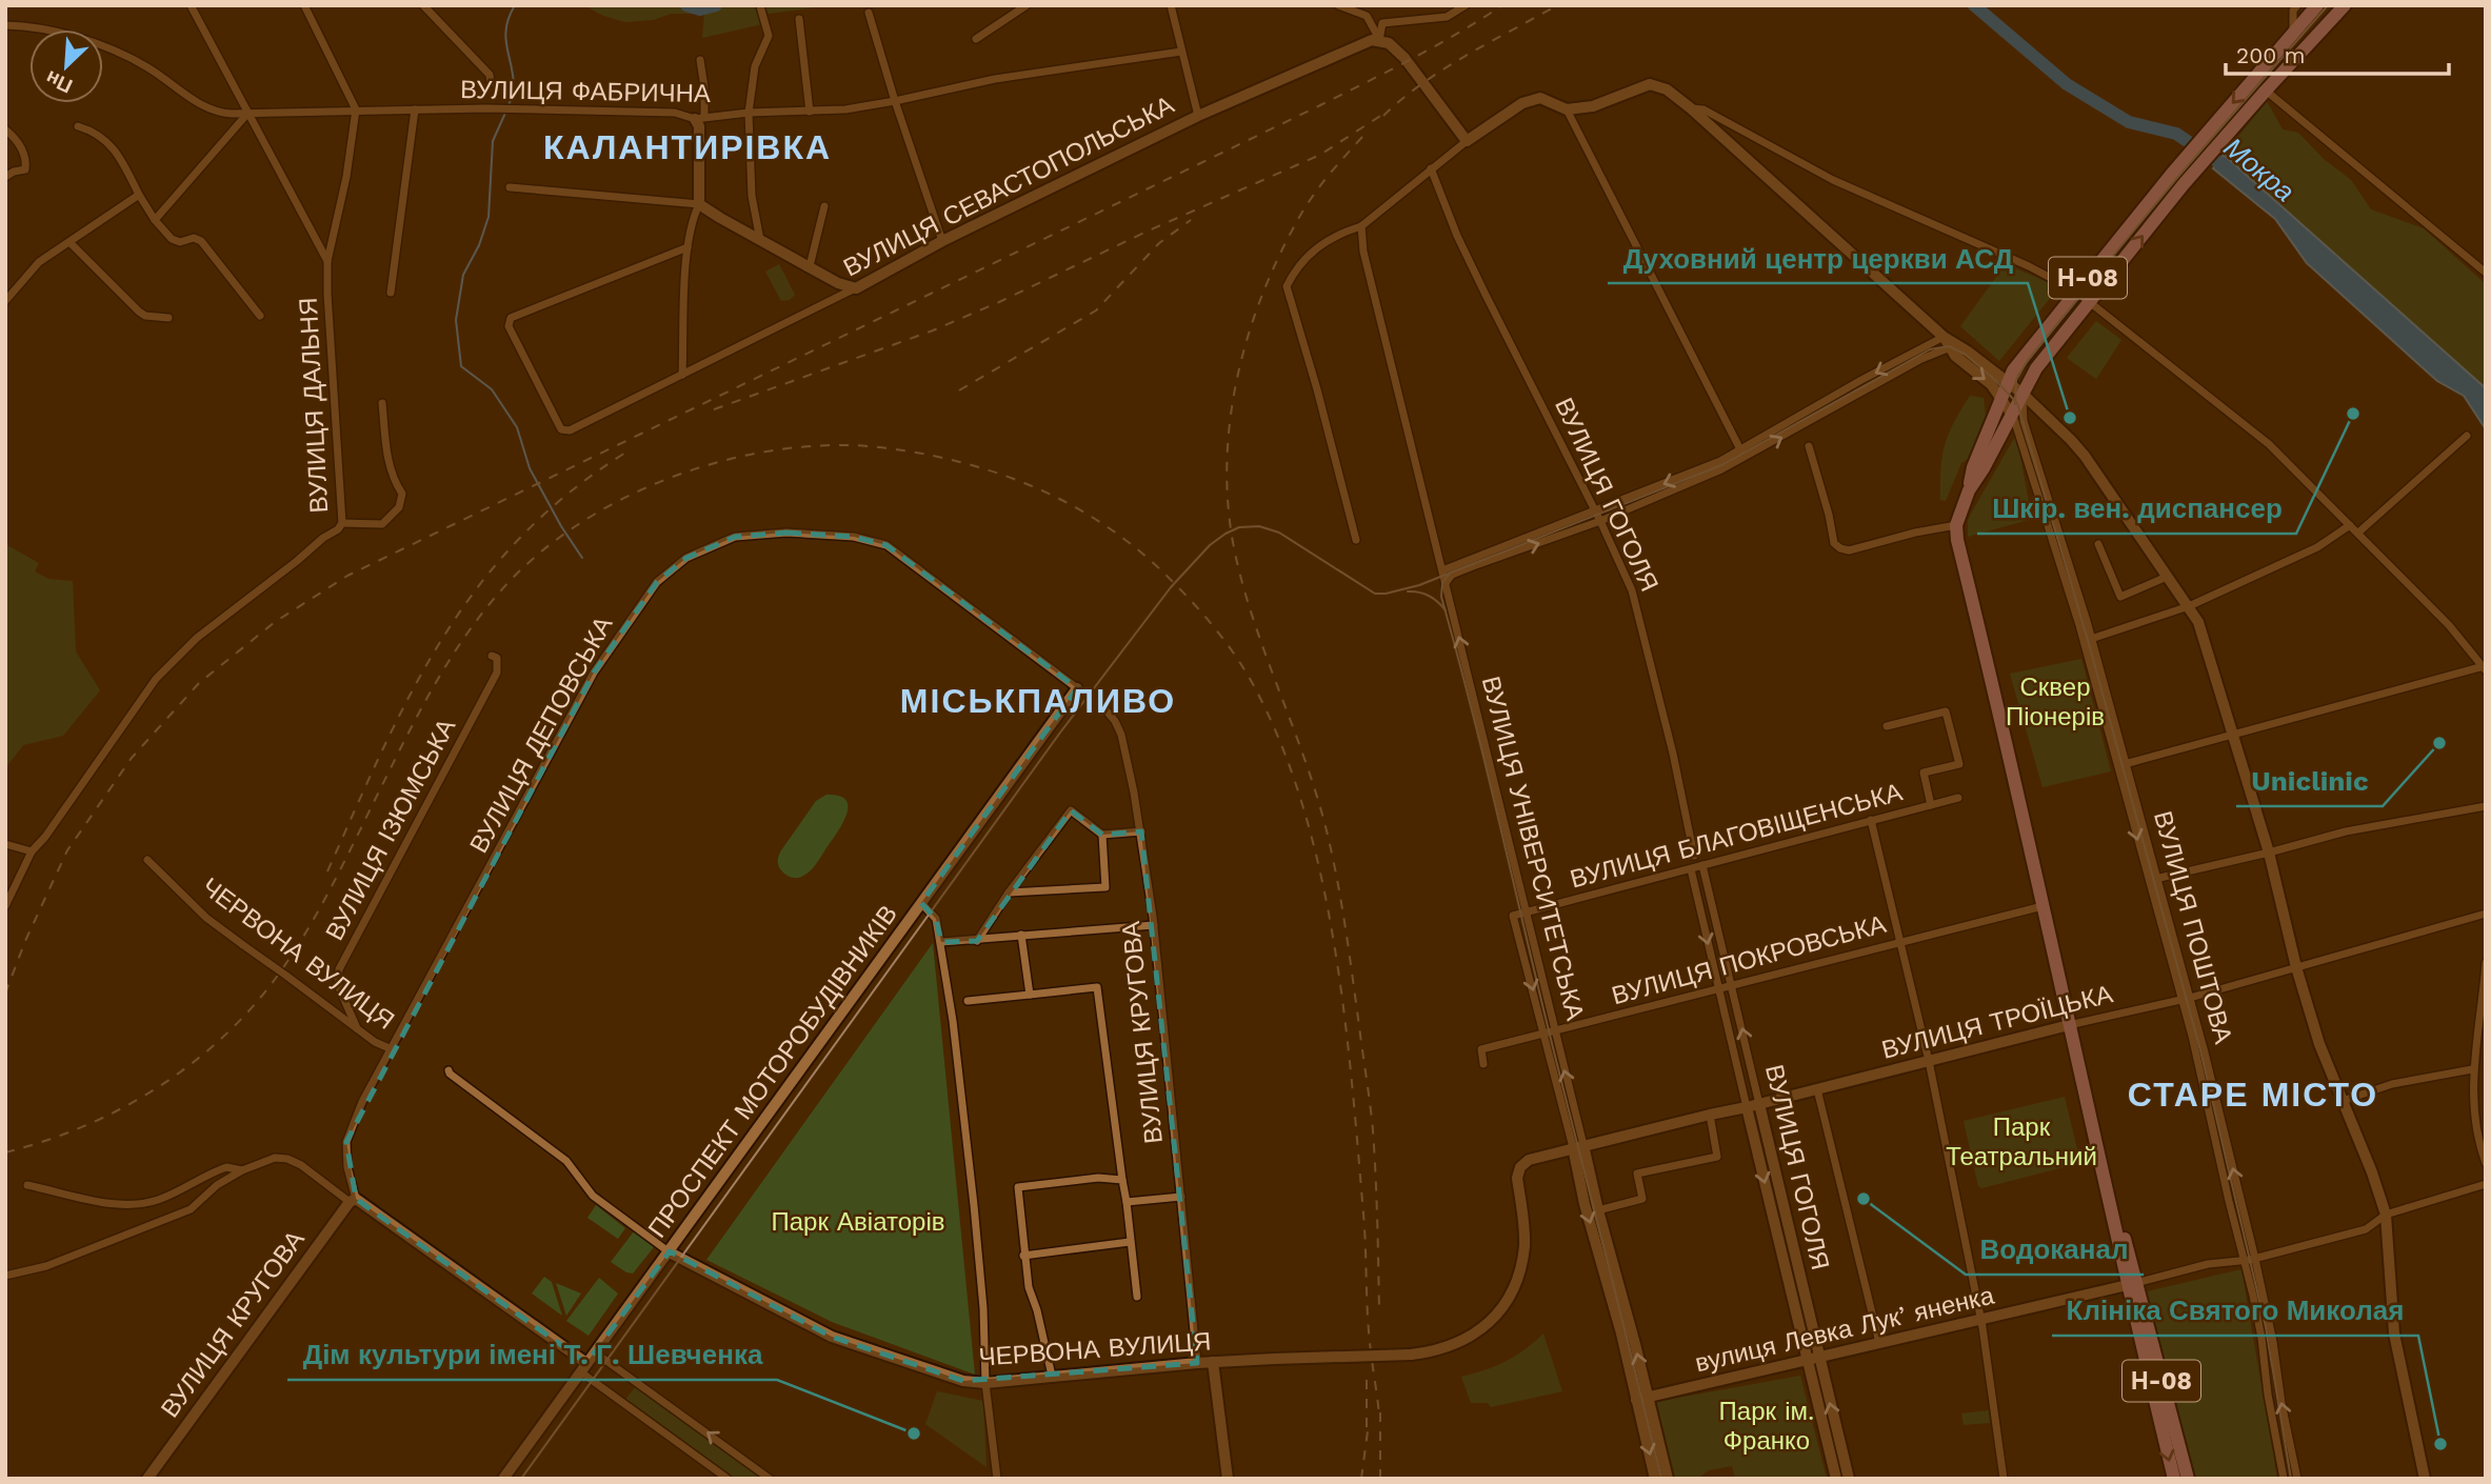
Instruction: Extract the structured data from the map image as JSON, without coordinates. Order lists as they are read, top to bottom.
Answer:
{
  "streets": {
    "main road": ["Н-08"],
    "street": [
      "ВУЛИЦЯ ФАБРИЧНА",
      "ВУЛИЦЯ СЕВАСТОПОЛЬСЬКА",
      "ВУЛИЦЯ ДАЛЬНЯ",
      "ВУЛИЦЯ ГОГОЛЯ",
      "ВУЛИЦЯ ДЕПОВСЬКА",
      "ВУЛИЦЯ ІЗЮМСЬКА",
      "ВУЛИЦЯ БЛАГОВІЩЕНСЬКА",
      "ВУЛИЦЯ УНІВЕРСИТЕТСЬКА",
      "ВУЛИЦЯ ПОШТОВА",
      "ЧЕРВОНА ВУЛИЦЯ",
      "ВУЛИЦЯ ПОКРОВСЬКА",
      "ВУЛИЦЯ ТРОЇЦЬКА",
      "ВУЛИЦЯ КРУГОВА",
      "ПРОСПЕКТ МОТОРОБУДІВНИКІВ",
      "вулиця Левка Лукʼяненка"
    ]
  },
  "crossings": [
    ["ВУЛИЦЯ ФАБРИЧНА", "ВУЛИЦЯ ДАЛЬНЯ"],
    ["Н-08", "ВУЛИЦЯ ПОШТОВА"],
    ["Н-08", "ВУЛИЦЯ ПОКРОВСЬКА"],
    ["Н-08", "ВУЛИЦЯ ТРОЇЦЬКА"],
    ["Н-08", "вулиця Левка Лукʼяненка"],
    ["ВУЛИЦЯ ГОГОЛЯ", "ВУЛИЦЯ БЛАГОВІЩЕНСЬКА"],
    ["ВУЛИЦЯ ГОГОЛЯ", "ВУЛИЦЯ ПОКРОВСЬКА"],
    ["ВУЛИЦЯ ГОГОЛЯ", "ВУЛИЦЯ ТРОЇЦЬКА"],
    ["ВУЛИЦЯ ГОГОЛЯ", "вулиця Левка Лукʼяненка"],
    ["ВУЛИЦЯ ДЕПОВСЬКА", "ЧЕРВОНА ВУЛИЦЯ"],
    ["ВУЛИЦЯ ДЕПОВСЬКА", "ВУЛИЦЯ КРУГОВА"],
    ["ВУЛИЦЯ ДЕПОВСЬКА", "ПРОСПЕКТ МОТОРОБУДІВНИКІВ"],
    ["ВУЛИЦЯ ІЗЮМСЬКА", "ЧЕРВОНА ВУЛИЦЯ"],
    ["ВУЛИЦЯ БЛАГОВІЩЕНСЬКА", "ВУЛИЦЯ УНІВЕРСИТЕТСЬКА"],
    ["ВУЛИЦЯ УНІВЕРСИТЕТСЬКА", "ВУЛИЦЯ ПОКРОВСЬКА"],
    ["ВУЛИЦЯ УНІВЕРСИТЕТСЬКА", "ВУЛИЦЯ ТРОЇЦЬКА"],
    ["ВУЛИЦЯ УНІВЕРСИТЕТСЬКА", "вулиця Левка Лукʼяненка"],
    ["ВУЛИЦЯ ПОШТОВА", "ВУЛИЦЯ ТРОЇЦЬКА"],
    ["ВУЛИЦЯ ПОШТОВА", "вулиця Левка Лукʼяненка"],
    ["ЧЕРВОНА ВУЛИЦЯ", "ВУЛИЦЯ ТРОЇЦЬКА"],
    ["ЧЕРВОНА ВУЛИЦЯ", "ВУЛИЦЯ КРУГОВА"],
    ["ЧЕРВОНА ВУЛИЦЯ", "ПРОСПЕКТ МОТОРОБУДІВНИКІВ"]
  ],
  "districts": ["КАЛАНТИРІВКА", "МІСЬКПАЛИВО", "СТАРЕ МІСТО"],
  "water": ["Мокра"],
  "parks": [
    "Сквер Піонерів",
    "Парк Театральний",
    "Парк Авіаторів",
    "Парк ім. Франко"
  ],
  "places": [
    "Шкір. вен. диспансер",
    "Духовний центр церкви АСД",
    "Uniclinic",
    "Водоканал",
    "Дім культури імені Т. Г. Шевченка",
    "Клініка Святого Миколая"
  ],
  "scale_bar": "200 m",
  "north": "bottom left"
}
